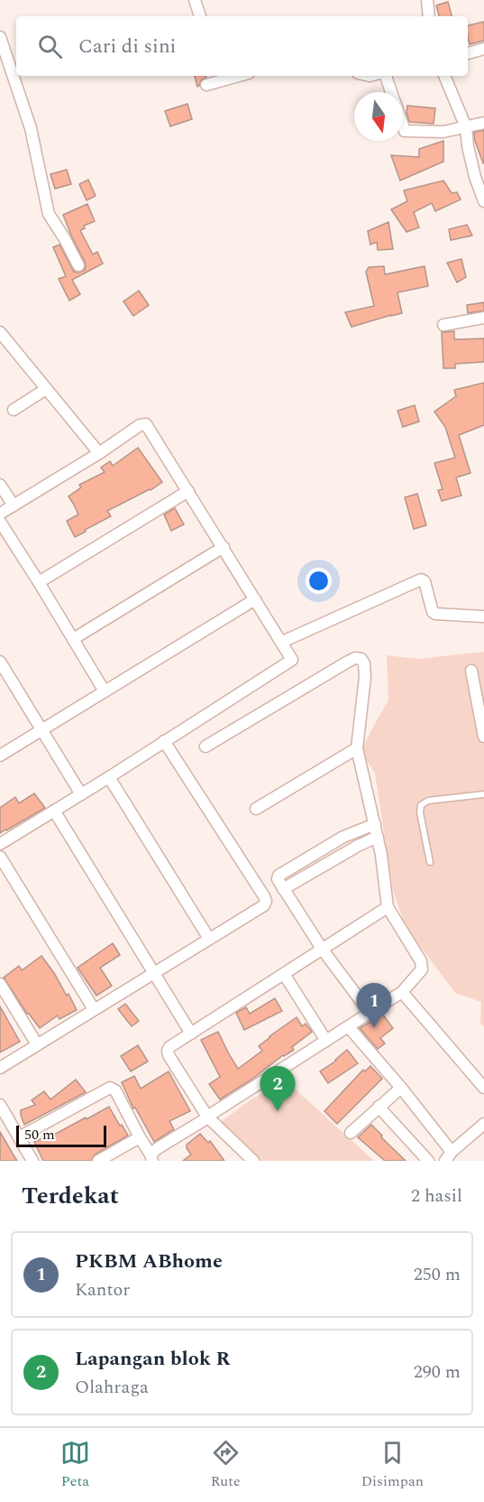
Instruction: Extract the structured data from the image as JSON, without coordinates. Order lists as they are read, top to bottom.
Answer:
{
  "scale_bar": "50 m",
  "north": "bottom",
  "page": {
    "search": "Cari di sini",
    "pins": ["1", "2"],
    "scale": "50 m",
    "heading": ["Terdekat", "2 hasil"],
    "list": [
      {
        "mark": "1",
        "name": "PKBM ABhome",
        "note": "Kantor",
        "value": "250 m"
      },
      {
        "mark": "2",
        "name": "Lapangan blok R",
        "note": "Olahraga",
        "value": "290 m"
      }
    ],
    "nav": ["Peta", "Rute", "Disimpan"]
  }
}
